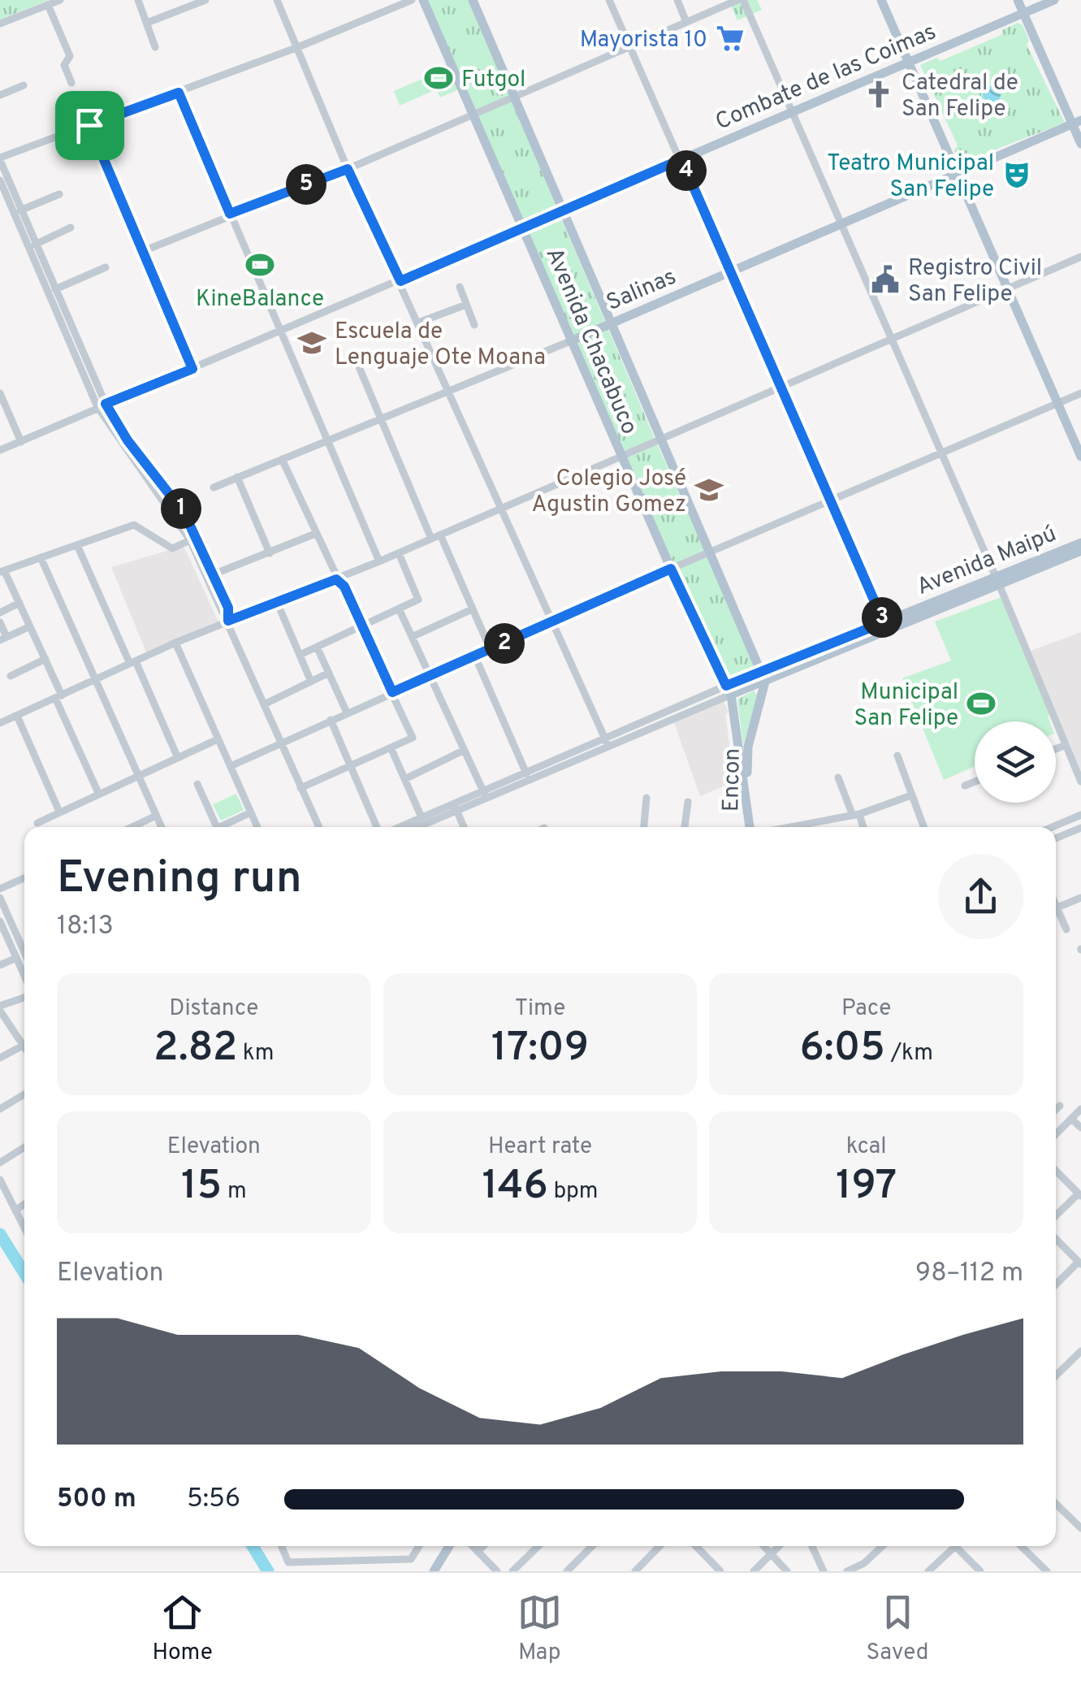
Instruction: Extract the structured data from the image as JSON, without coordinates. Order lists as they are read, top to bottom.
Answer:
{
  "streets": {
    "main road": [
      "Combate de las Coimas",
      "Salinas",
      "Avenida Chacabuco",
      "Avenida Maipú",
      "Encon"
    ]
  },
  "crossings": [
    ["Combate de las Coimas", "Avenida Chacabuco"],
    ["Salinas", "Avenida Chacabuco"],
    ["Avenida Chacabuco", "Avenida Maipú"],
    ["Avenida Chacabuco", "Encon"],
    ["Avenida Maipú", "Encon"]
  ],
  "places": {
    "supermarket": ["Mayorista 10"],
    "sports": ["Futgol", "KineBalance", "Municipal San Felipe"],
    "church": ["Catedral de San Felipe"],
    "theatre": ["Teatro Municipal San Felipe"],
    "public building": ["Registro Civil San Felipe"],
    "school or university": ["Escuela de Lenguaje Ote Moana", "Colegio José Agustin Gomez"]
  },
  "page": {
    "pins": [
      "4",
      "5",
      "1",
      "3",
      "2"
    ],
    "heading": ["Evening run", "18:13"],
    "stats": [
      ["Distance", "2.82 km"],
      ["Time", "17:09"],
      ["Pace", "6:05 /km"],
      ["Elevation", "15 m"],
      ["Heart rate", "146 bpm"],
      ["kcal", "197"]
    ],
    "chart": ["Elevation", "98–112 m"],
    "list": [
      {
        "name": "500 m",
        "note": "5:56"
      }
    ],
    "tabs": ["Home", "Map", "Saved"]
  }
}
